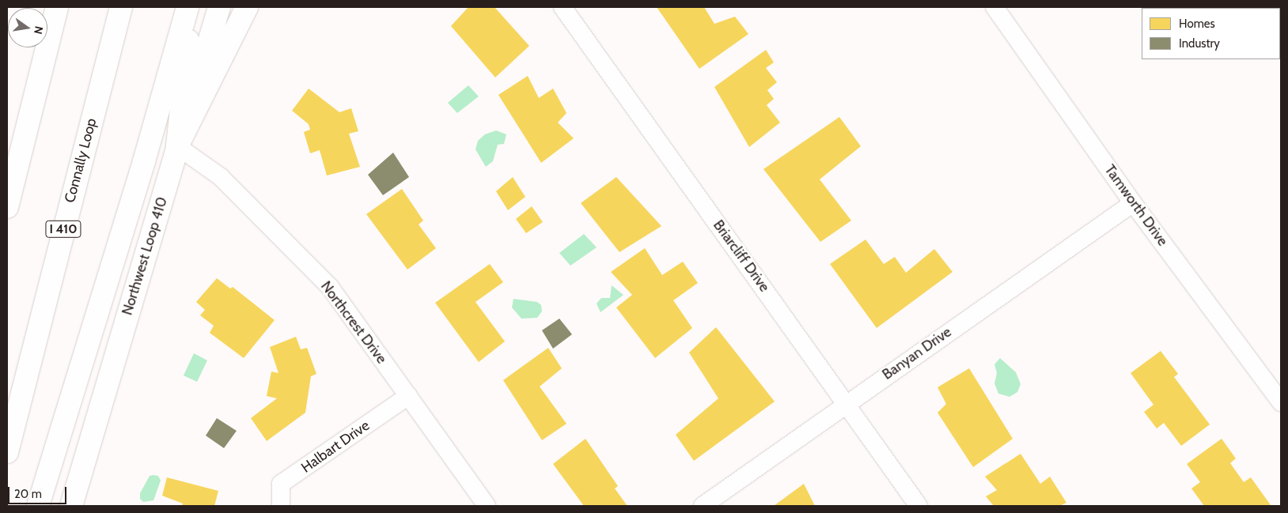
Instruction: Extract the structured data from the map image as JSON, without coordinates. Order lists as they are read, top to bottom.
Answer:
{
  "streets": {
    "main road": ["Connally Loop", "I 410", "Northwest Loop 410"],
    "street": [
      "Tamworth Drive",
      "Briarcliff Drive",
      "Northcrest Drive",
      "Banyan Drive",
      "Halbart Drive"
    ]
  },
  "crossings": [
    ["Tamworth Drive", "Banyan Drive"],
    ["Northwest Loop 410", "Northcrest Drive"],
    ["Briarcliff Drive", "Banyan Drive"],
    ["Northcrest Drive", "Halbart Drive"]
  ],
  "legend": ["Homes", "Industry"],
  "scale_bar": "20 m",
  "north": "right"
}
